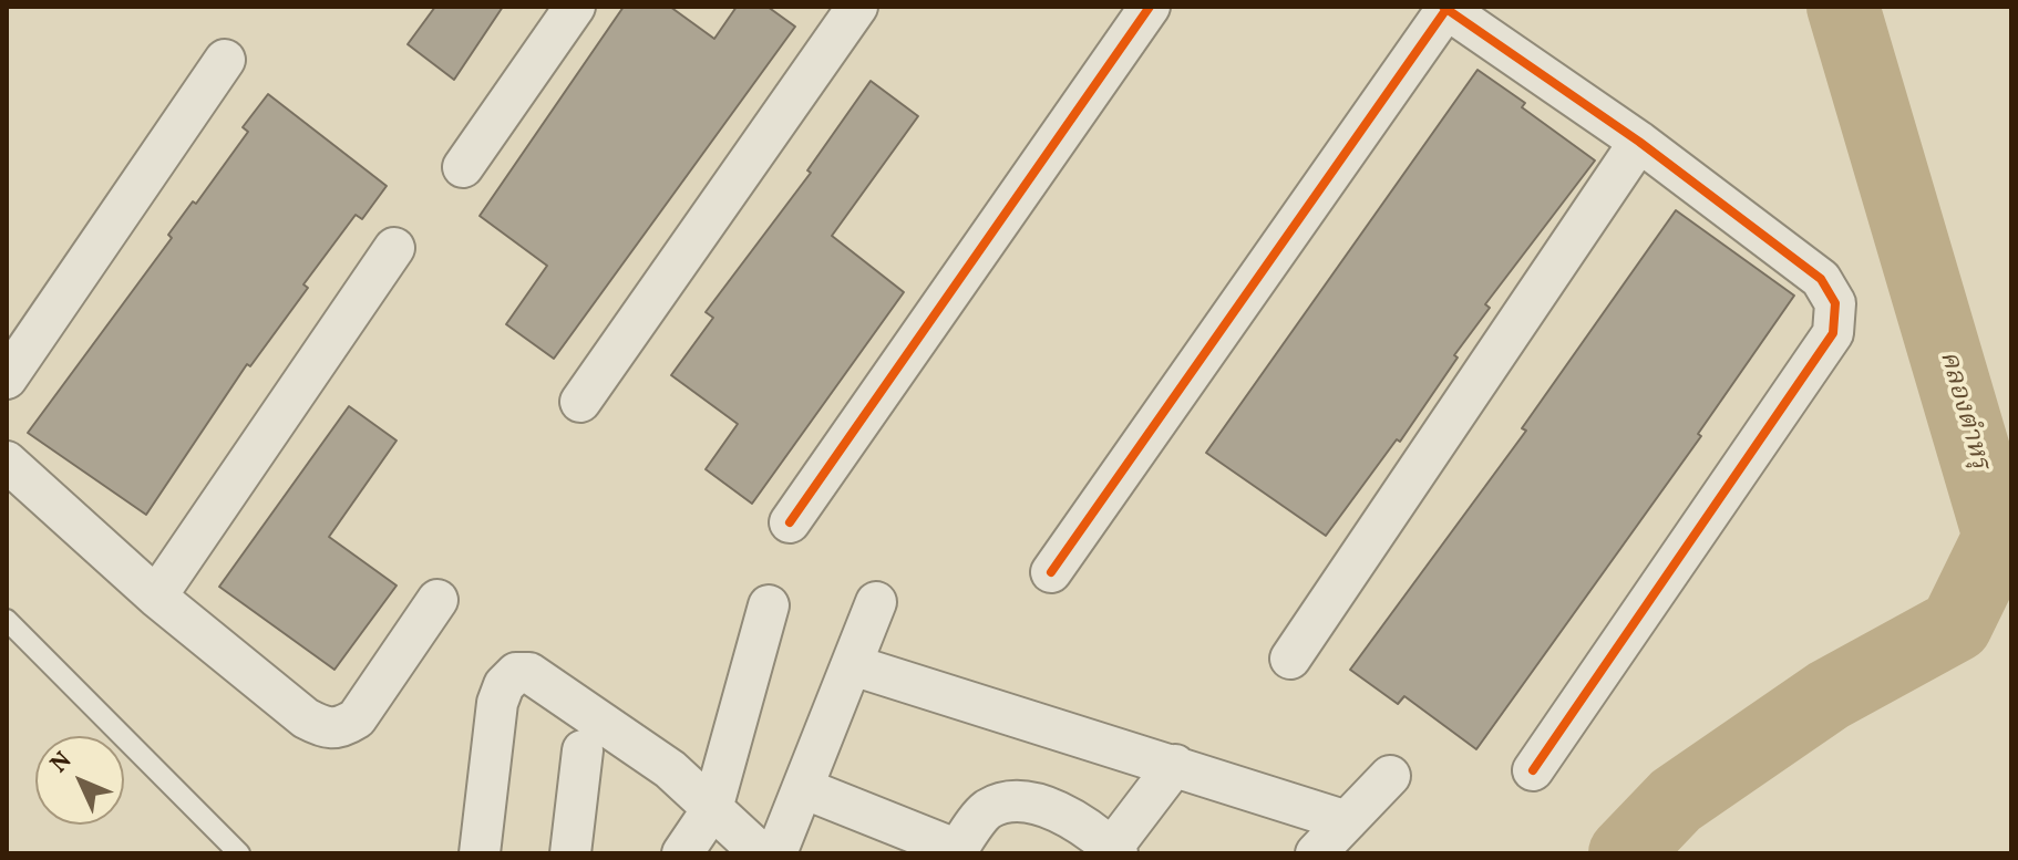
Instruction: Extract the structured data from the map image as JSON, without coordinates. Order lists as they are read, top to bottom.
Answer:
{
  "water": ["คลองตำหรุ"],
  "north": "top left"
}
